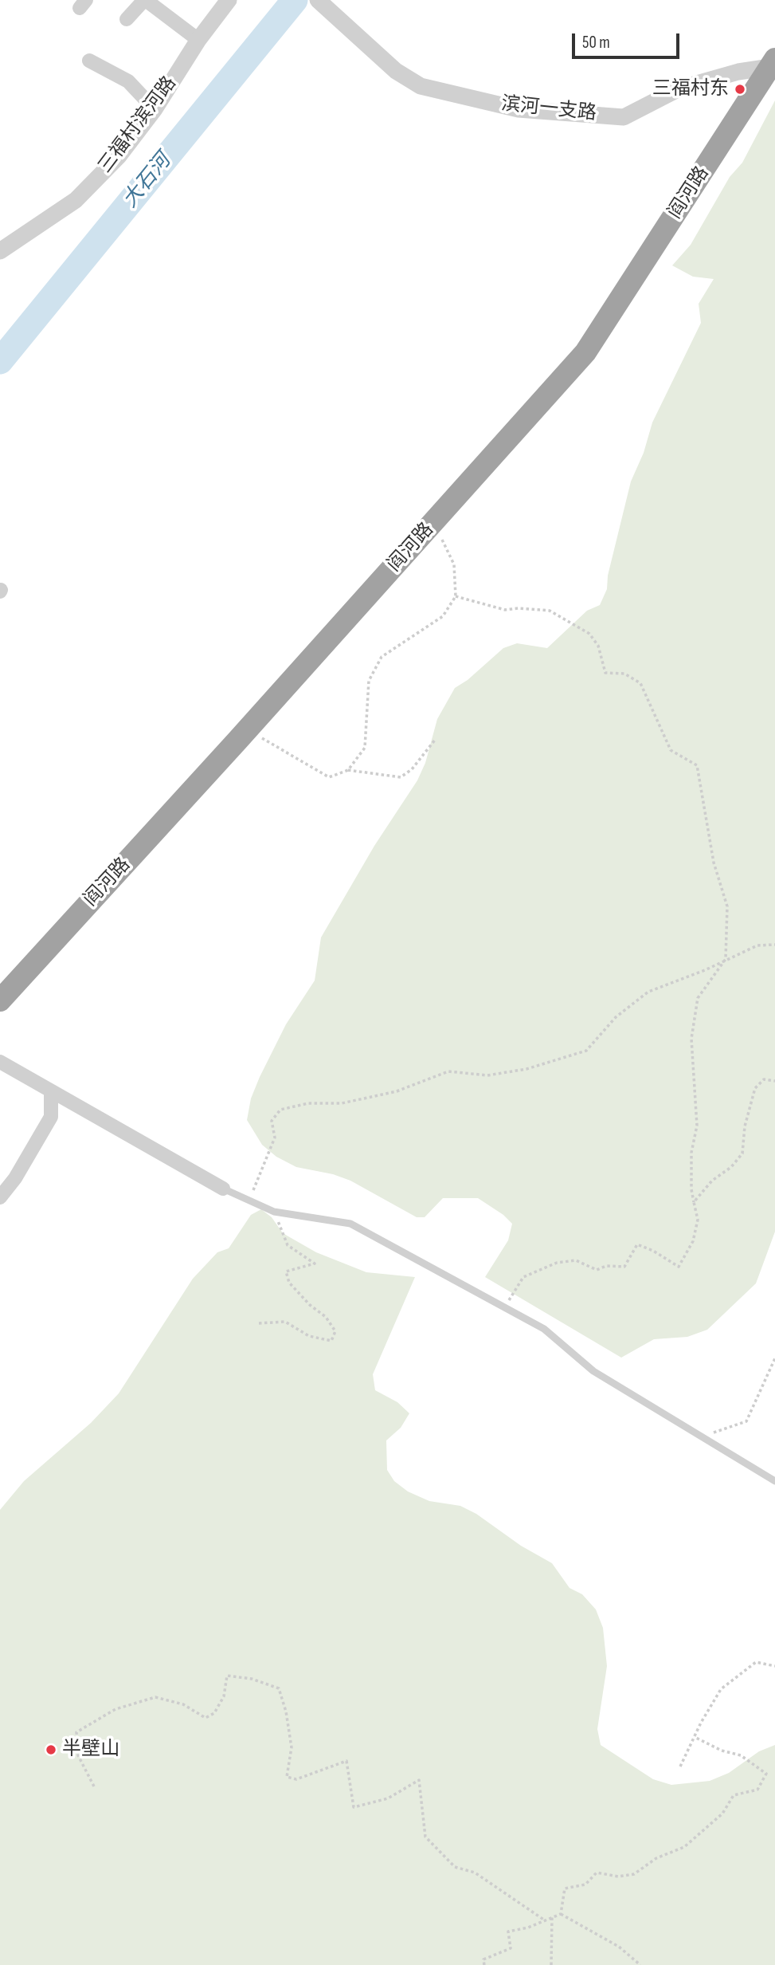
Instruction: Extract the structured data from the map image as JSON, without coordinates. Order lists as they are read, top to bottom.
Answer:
{
  "streets": {
    "highway": ["阎河路"],
    "street": ["滨河一支路", "三福村滨河路"]
  },
  "crossings": [
    ["滨河一支路", "阎河路"]
  ],
  "water": ["大石河"],
  "places": ["三福村东", "半壁山"],
  "scale_bar": "50 m"
}
